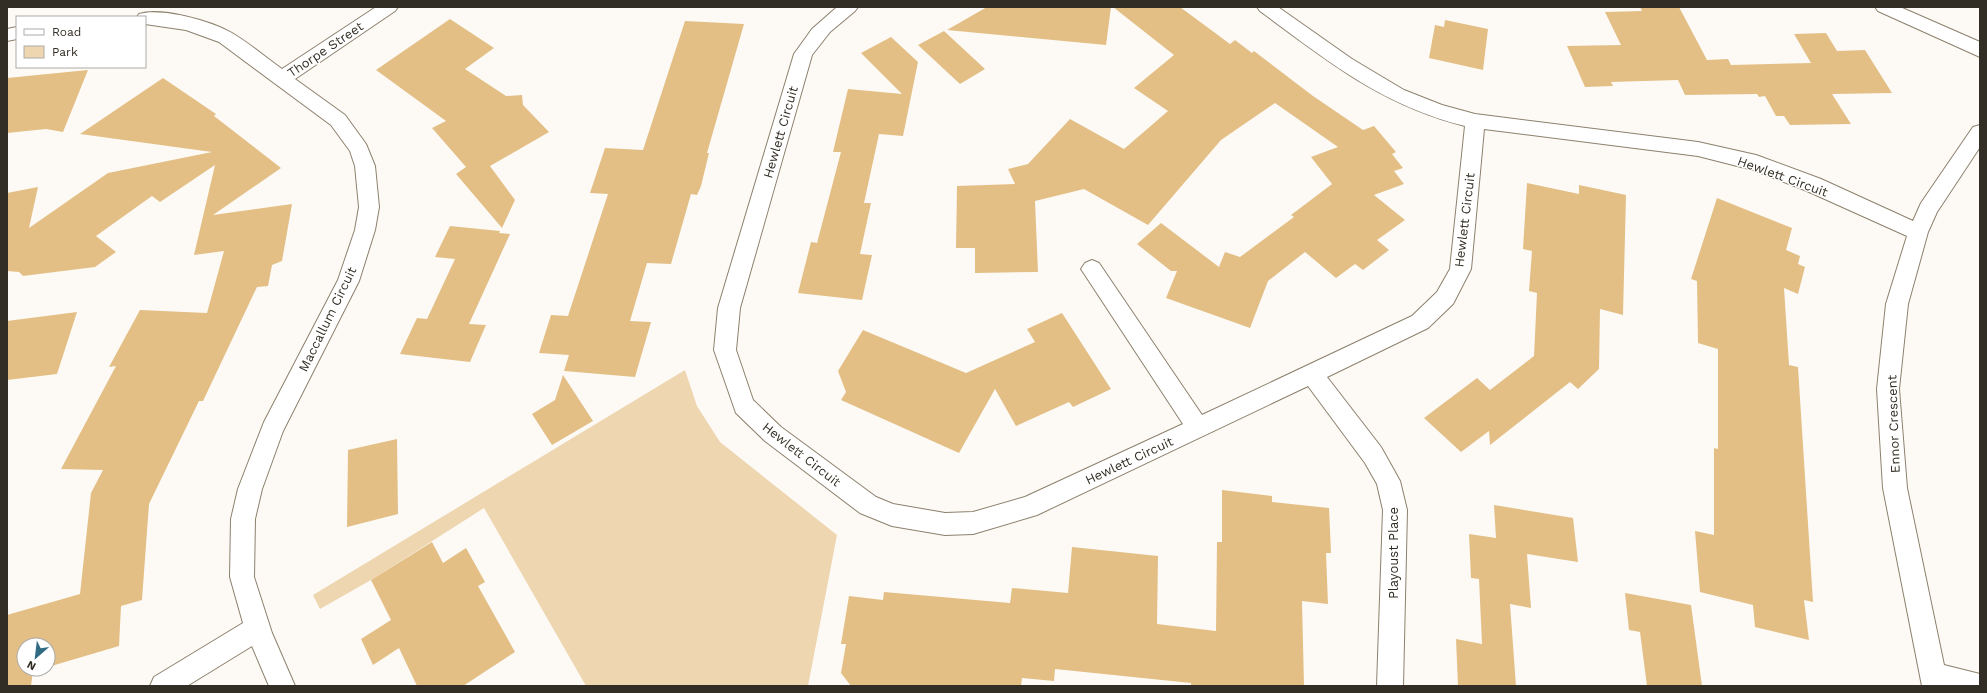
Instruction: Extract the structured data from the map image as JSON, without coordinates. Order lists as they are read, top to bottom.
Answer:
{
  "streets": {
    "street": [
      "Thorpe Street",
      "Hewlett Circuit",
      "Maccallum Circuit",
      "Ennor Crescent",
      "Playoust Place"
    ]
  },
  "crossings": [
    ["Thorpe Street", "Maccallum Circuit"],
    ["Hewlett Circuit", "Ennor Crescent"],
    ["Hewlett Circuit", "Playoust Place"]
  ],
  "legend": ["Road", "Park"],
  "north": "bottom left"
}
